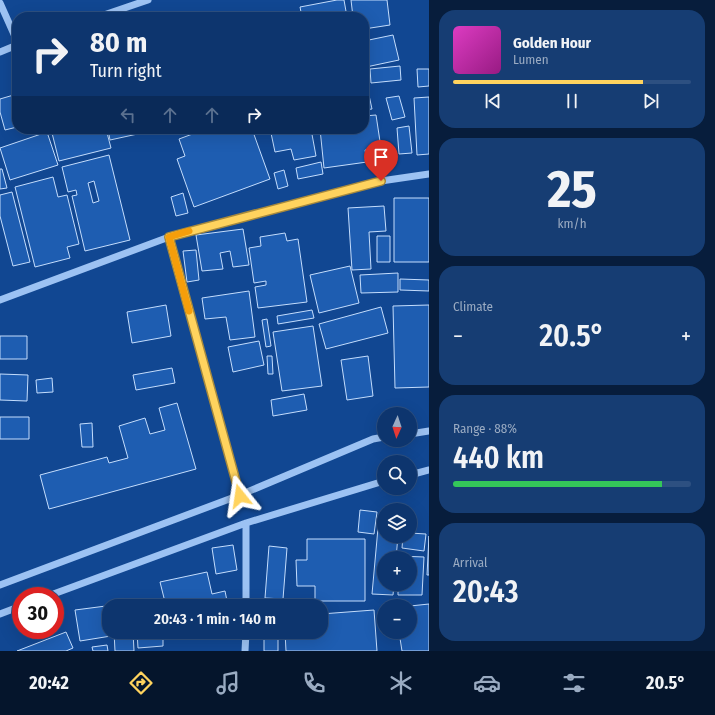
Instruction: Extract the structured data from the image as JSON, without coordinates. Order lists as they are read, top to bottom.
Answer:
{
  "north": "bottom",
  "page": {
    "turn": ["80 m", "Turn right"],
    "song": ["Golden Hour", "Lumen"],
    "tile": [
      ["25", "km/h"],
      "Climate",
      ["Range · 88%", "440 km"],
      ["Arrival", "20:43"]
    ],
    "heat": ["−", "20.5°", "+"],
    "map_buttons": ["+", "−"],
    "limit": "30",
    "trip": "20:43 · 1 min · 140 m",
    "tabs": ["20:42", "20.5°"]
  }
}
